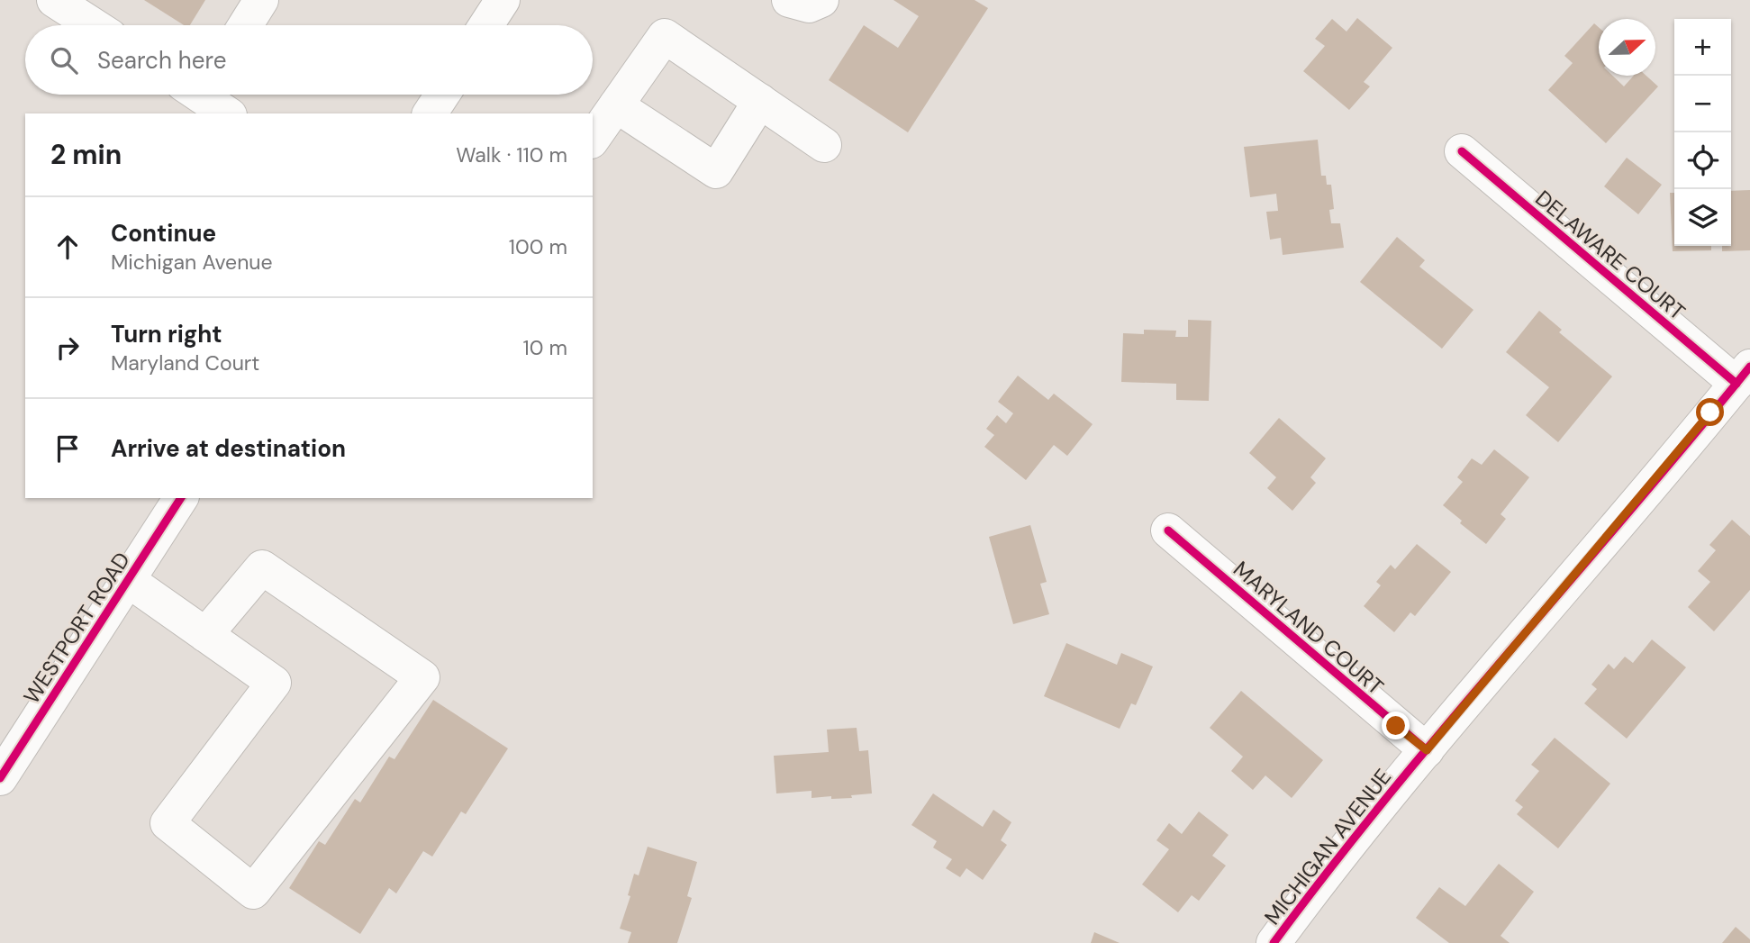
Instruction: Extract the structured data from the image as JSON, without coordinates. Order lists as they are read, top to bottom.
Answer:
{
  "streets": {
    "street": [
      "DELAWARE COURT",
      "WESTPORT ROAD",
      "MARYLAND COURT",
      "MICHIGAN AVENUE"
    ]
  },
  "crossings": [
    ["DELAWARE COURT", "MICHIGAN AVENUE"],
    ["MARYLAND COURT", "MICHIGAN AVENUE"]
  ],
  "north": "right",
  "page": {
    "map_buttons": ["+", "−"],
    "search": "Search here",
    "heading": ["2 min", "Walk · 110 m"],
    "list": [
      ["Continue", "Michigan Avenue", "100 m"],
      ["Turn right", "Maryland Court", "10 m"],
      "Arrive at destination"
    ]
  }
}
